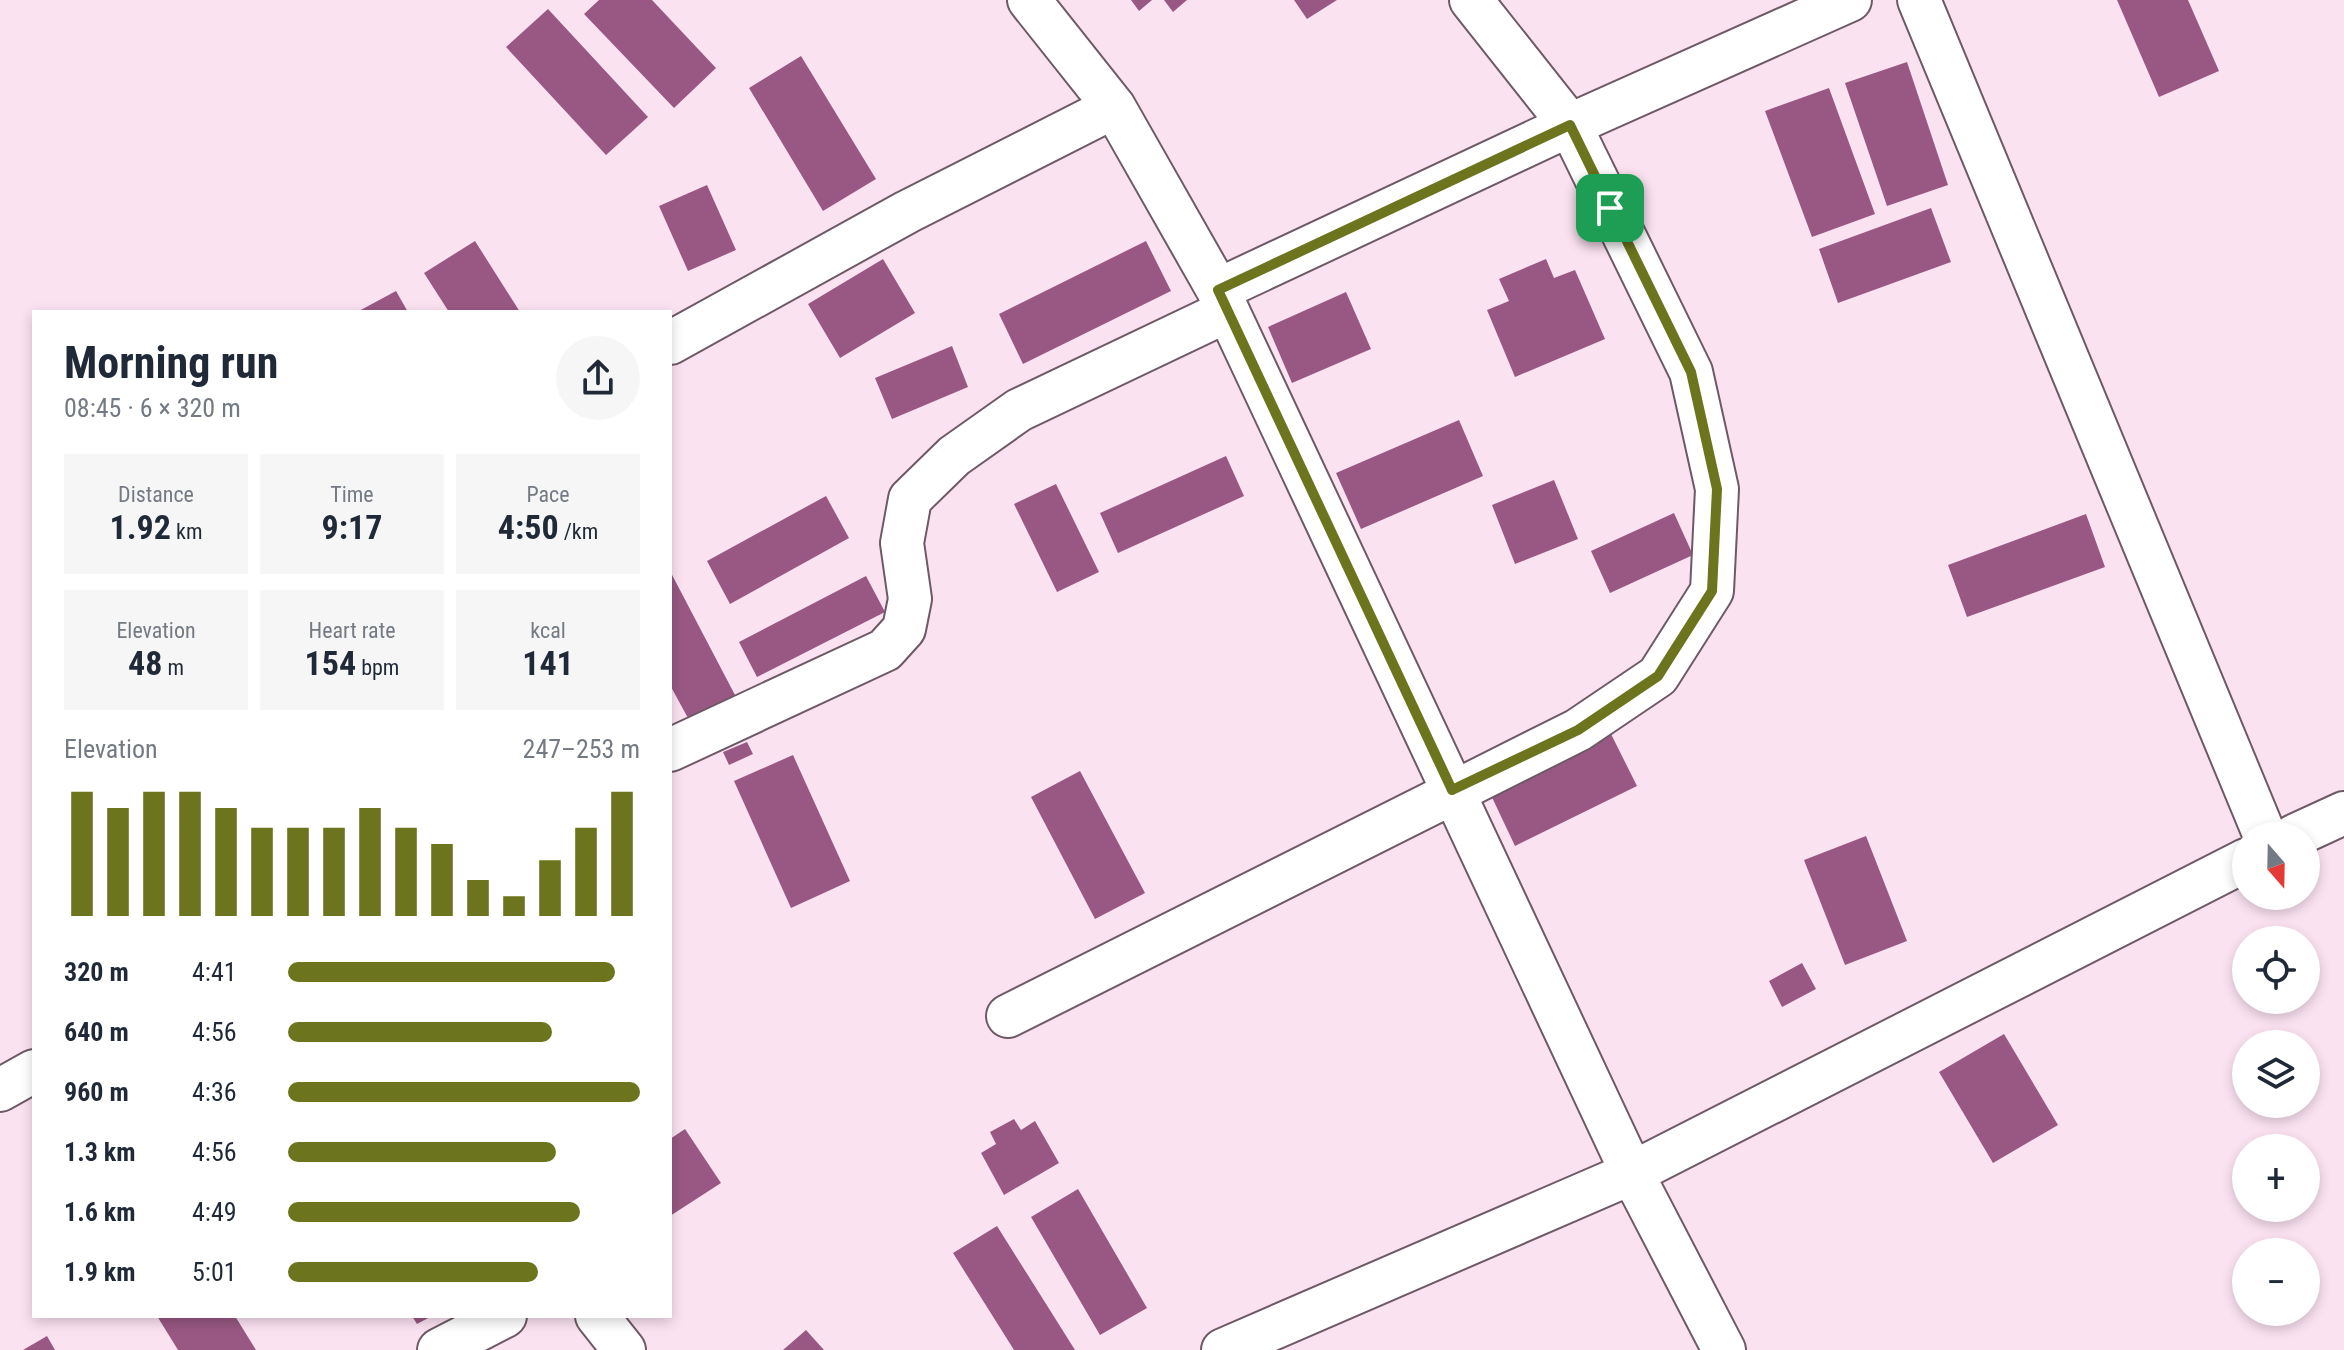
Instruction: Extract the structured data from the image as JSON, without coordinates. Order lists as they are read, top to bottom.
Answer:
{
  "north": "bottom",
  "page": {
    "heading": ["Morning run", "08:45 · 6 × 320 m"],
    "stats": [
      ["Distance", "1.92 km"],
      ["Time", "9:17"],
      ["Pace", "4:50 /km"],
      ["Elevation", "48 m"],
      ["Heart rate", "154 bpm"],
      ["kcal", "141"]
    ],
    "chart": ["Elevation", "247–253 m"],
    "map_buttons": ["+", "−"],
    "list": [
      {
        "name": "320 m",
        "note": "4:41"
      },
      {
        "name": "640 m",
        "note": "4:56"
      },
      {
        "name": "960 m",
        "note": "4:36"
      },
      {
        "name": "1.3 km",
        "note": "4:56"
      },
      {
        "name": "1.6 km",
        "note": "4:49"
      },
      {
        "name": "1.9 km",
        "note": "5:01"
      }
    ]
  }
}
